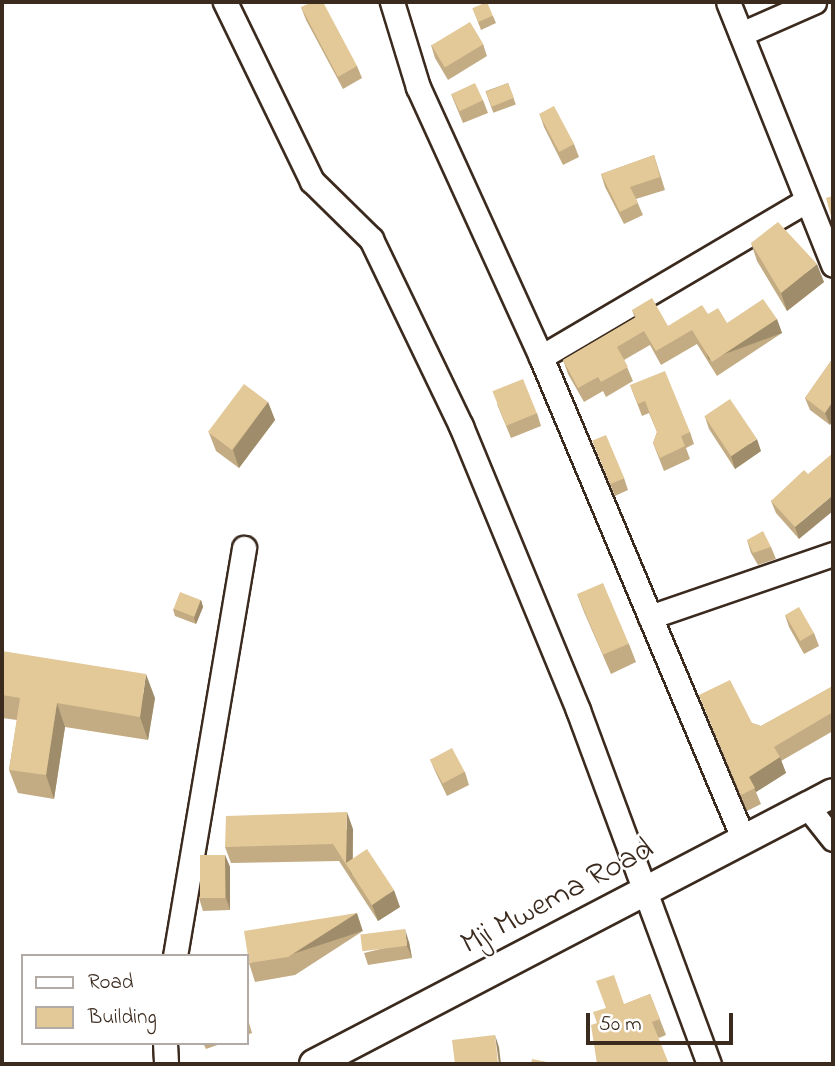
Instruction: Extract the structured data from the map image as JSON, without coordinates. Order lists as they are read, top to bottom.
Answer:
{
  "streets": {
    "main road": ["Mji Mwema Road"]
  },
  "legend": ["Road", "Building"],
  "scale_bar": "50 m"
}
